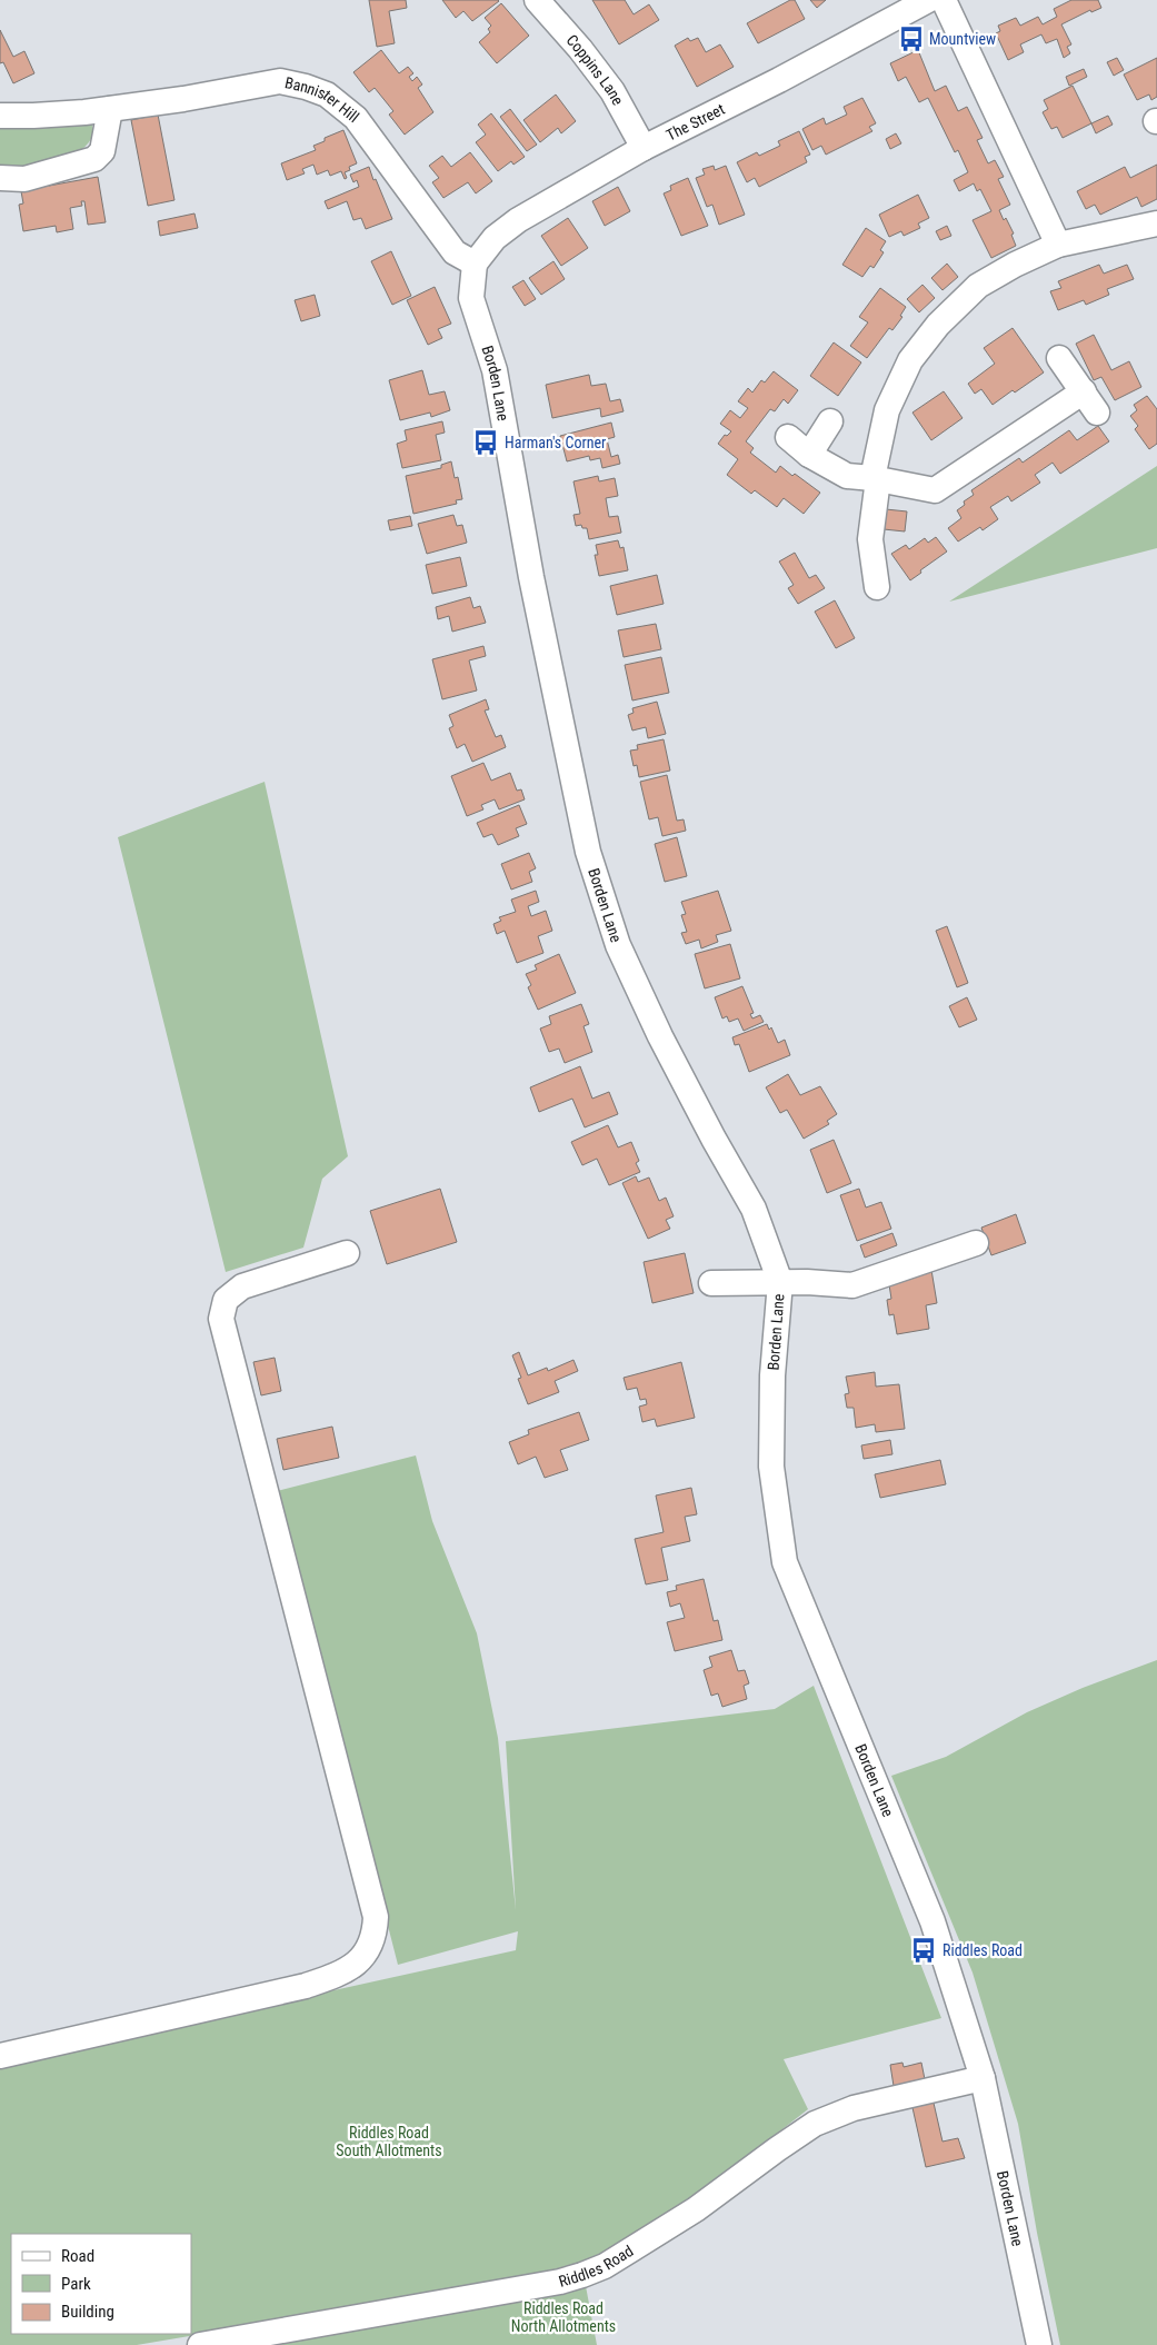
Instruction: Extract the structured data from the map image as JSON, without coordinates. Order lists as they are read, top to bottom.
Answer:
{
  "streets": {
    "street": [
      "Coppins Lane",
      "Bannister Hill",
      "The Street",
      "Borden Lane",
      "Riddles Road"
    ]
  },
  "crossings": [
    ["Coppins Lane", "The Street"],
    ["Bannister Hill", "The Street"],
    ["Bannister Hill", "Borden Lane"],
    ["The Street", "Borden Lane"],
    ["Borden Lane", "Riddles Road"]
  ],
  "parks": ["Riddles Road South Allotments", "Riddles Road North Allotments"],
  "places": {
    "bus stop": ["Mountview", "Harman's Corner", "Riddles Road"]
  },
  "legend": ["Road", "Park", "Building"]
}
